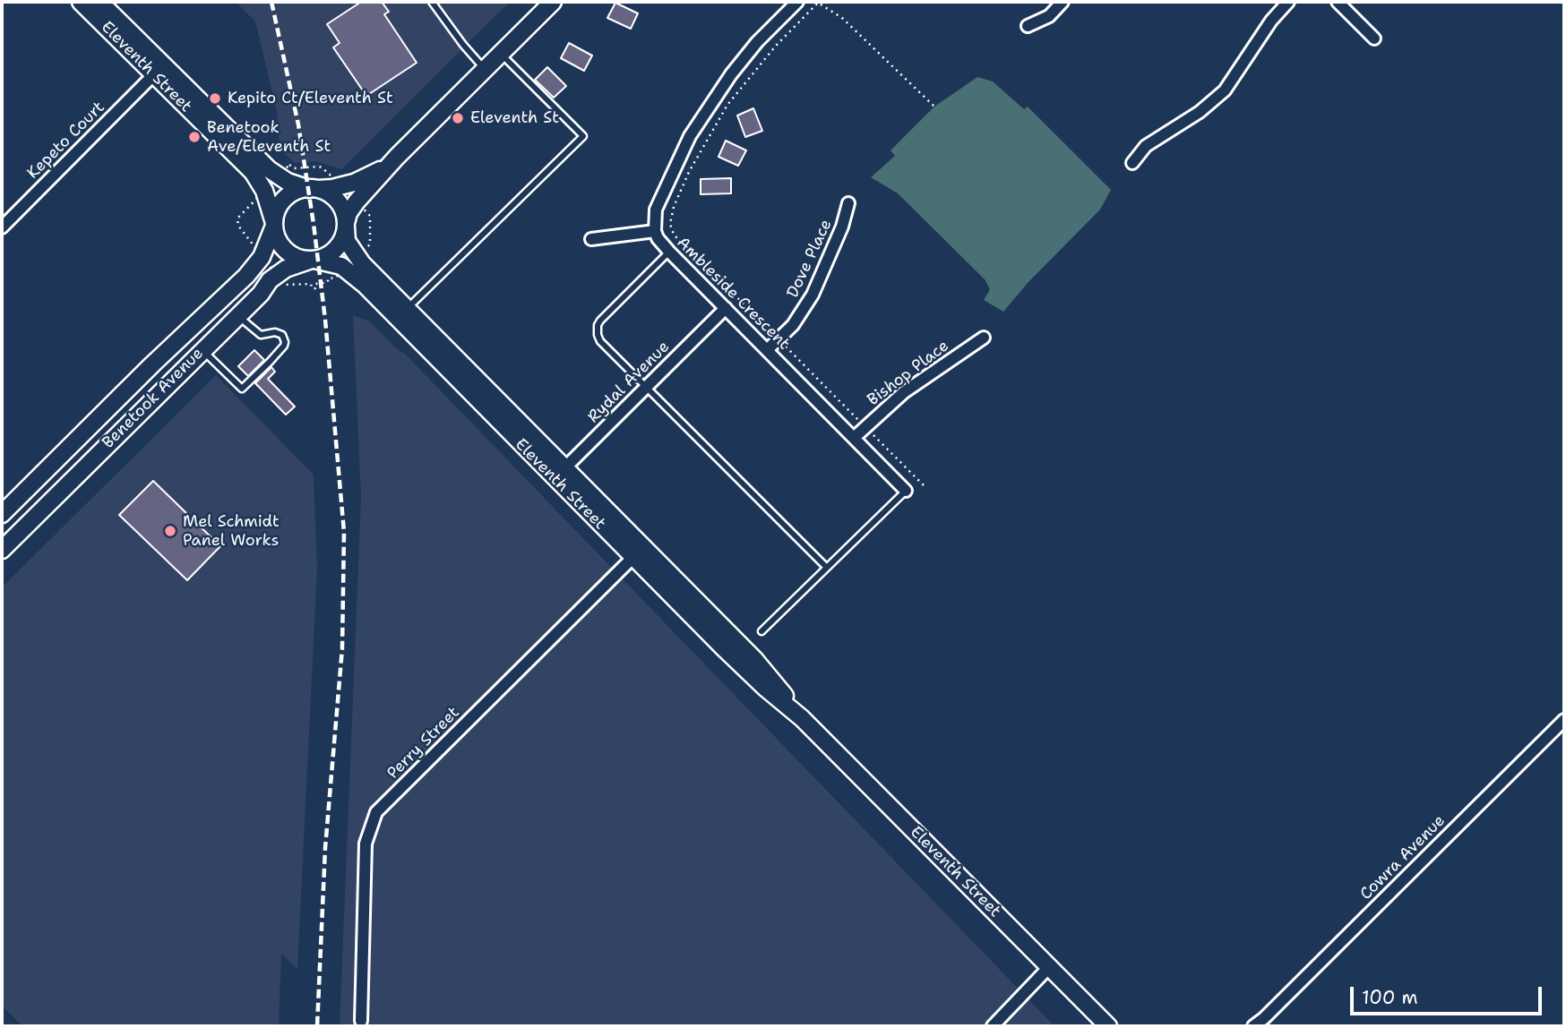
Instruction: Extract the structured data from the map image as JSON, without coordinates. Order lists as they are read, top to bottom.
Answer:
{
  "streets": {
    "main road": ["Eleventh Street", "Benetook Avenue"],
    "street": [
      "Kepeto Court",
      "Dove Place",
      "Ambleside Crescent",
      "Bishop Place",
      "Rydal Avenue",
      "Perry Street",
      "Cowra Avenue"
    ]
  },
  "crossings": [
    ["Eleventh Street", "Kepeto Court"],
    ["Eleventh Street", "Rydal Avenue"],
    ["Eleventh Street", "Benetook Avenue"],
    ["Eleventh Street", "Perry Street"],
    ["Dove Place", "Ambleside Crescent"],
    ["Ambleside Crescent", "Bishop Place"],
    ["Ambleside Crescent", "Rydal Avenue"]
  ],
  "places": [
    "Kepito Ct/Eleventh St",
    "Eleventh St",
    "Benetook Ave/Eleventh St",
    "Mel Schmidt Panel Works"
  ],
  "scale_bar": "100 m"
}
